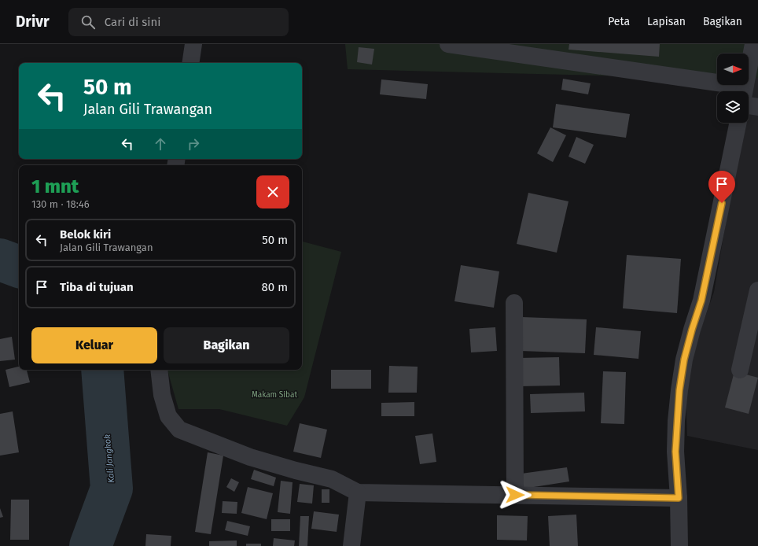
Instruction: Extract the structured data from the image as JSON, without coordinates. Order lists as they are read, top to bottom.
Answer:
{
  "water": ["Kali Jangkok"],
  "parks": ["Makam Sibat"],
  "north": "right",
  "page": {
    "header": "Drivr",
    "search": "Cari di sini",
    "nav": ["Peta", "Lapisan", "Bagikan"],
    "turn": ["50 m", "Jalan Gili Trawangan"],
    "heading": ["1 mnt", "130 m · 18:46"],
    "list": [
      {
        "name": "Belok kiri",
        "note": "Jalan Gili Trawangan",
        "value": "50 m"
      },
      {
        "name": "Tiba di tujuan",
        "value": "80 m"
      }
    ],
    "buttons": ["Keluar", "Bagikan"]
  }
}
